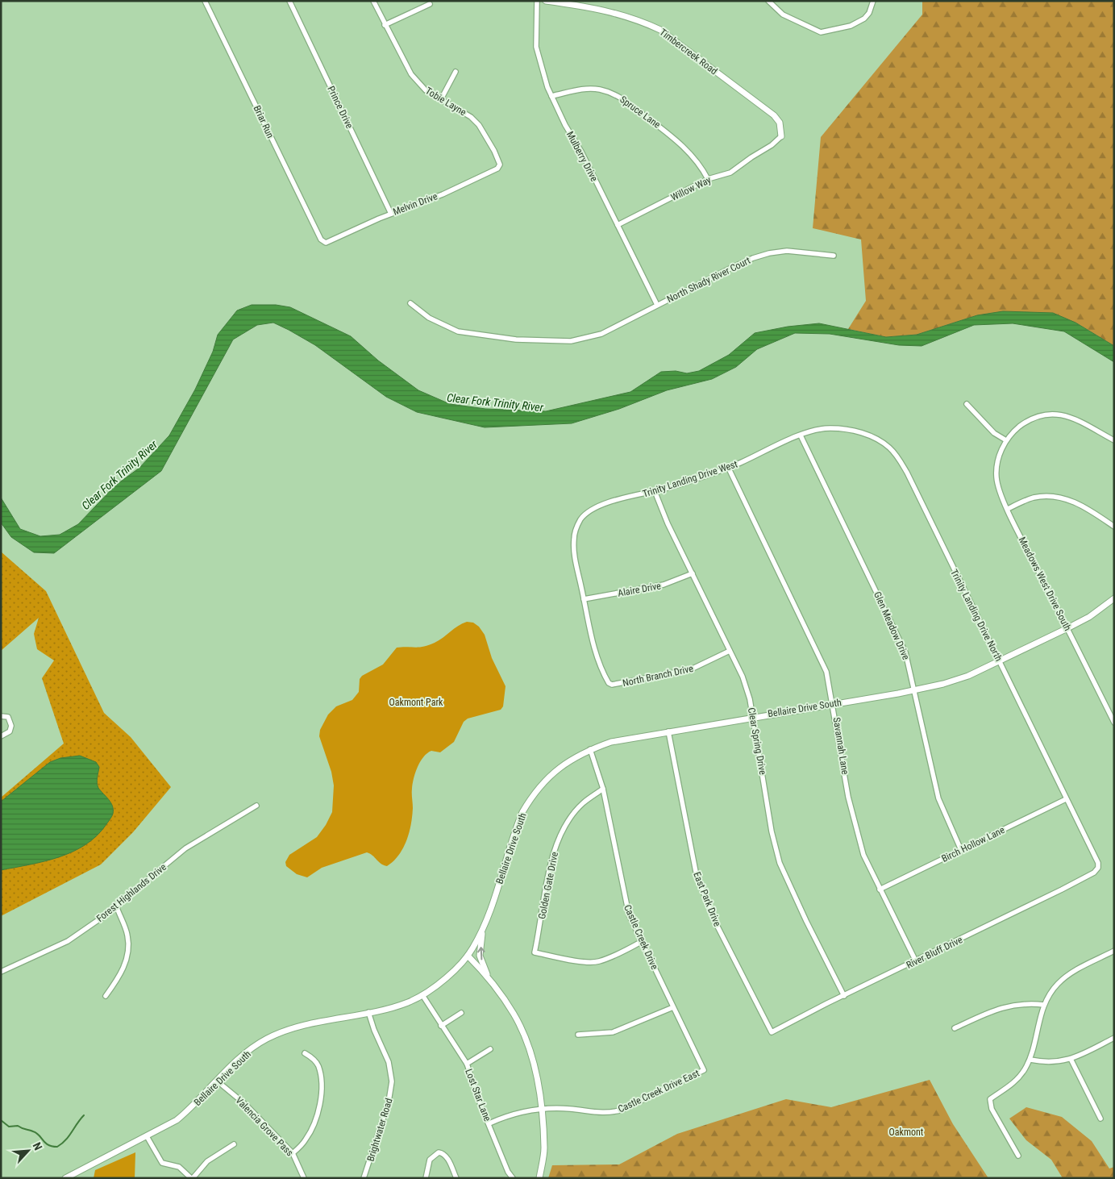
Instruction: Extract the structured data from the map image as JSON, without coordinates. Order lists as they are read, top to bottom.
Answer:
{
  "streets": {
    "street": [
      "Timbercreek Road",
      "Tobie Layne",
      "Prince Drive",
      "Spruce Lane",
      "Briar Run",
      "Mulberry Drive",
      "Willow Way",
      "Melvin Drive",
      "North Shady River Court",
      "Trinity Landing Drive West",
      "Meadows West Drive South",
      "Alaire Drive",
      "Trinity Landing Drive North",
      "Glen Meadow Drive",
      "North Branch Drive",
      "Bellaire Drive South",
      "Clear Spring Drive",
      "Savannah Lane",
      "Birch Hollow Lane",
      "Golden Gate Drive",
      "Forest Highlands Drive",
      "East Park Drive",
      "Castle Creek Drive",
      "River Bluff Drive",
      "Castle Creek Drive East",
      "Lost Star Lane",
      "Valencia Grove Pass",
      "Brightwater Road"
    ]
  },
  "crossings": [
    ["Timbercreek Road", "Willow Way"],
    ["Tobie Layne", "Melvin Drive"],
    ["Prince Drive", "Melvin Drive"],
    ["Spruce Lane", "Mulberry Drive"],
    ["Spruce Lane", "Willow Way"],
    ["Briar Run", "Melvin Drive"],
    ["Mulberry Drive", "Willow Way"],
    ["Mulberry Drive", "North Shady River Court"],
    ["Trinity Landing Drive West", "Alaire Drive"],
    ["Trinity Landing Drive West", "Trinity Landing Drive North"],
    ["Trinity Landing Drive West", "Glen Meadow Drive"],
    ["Trinity Landing Drive West", "North Branch Drive"],
    ["Trinity Landing Drive West", "Clear Spring Drive"],
    ["Trinity Landing Drive West", "Savannah Lane"],
    ["Meadows West Drive South", "Bellaire Drive South"],
    ["Alaire Drive", "North Branch Drive"],
    ["Alaire Drive", "Clear Spring Drive"],
    ["Trinity Landing Drive North", "Glen Meadow Drive"],
    ["Trinity Landing Drive North", "Bellaire Drive South"],
    ["Trinity Landing Drive North", "Birch Hollow Lane"],
    ["Trinity Landing Drive North", "River Bluff Drive"],
    ["Glen Meadow Drive", "Bellaire Drive South"],
    ["Glen Meadow Drive", "Birch Hollow Lane"],
    ["North Branch Drive", "Clear Spring Drive"],
    ["Bellaire Drive South", "Clear Spring Drive"],
    ["Bellaire Drive South", "Savannah Lane"],
    ["Bellaire Drive South", "East Park Drive"],
    ["Bellaire Drive South", "Castle Creek Drive"],
    ["Bellaire Drive South", "Lost Star Lane"],
    ["Bellaire Drive South", "Valencia Grove Pass"],
    ["Bellaire Drive South", "Brightwater Road"],
    ["Clear Spring Drive", "River Bluff Drive"],
    ["Savannah Lane", "Birch Hollow Lane"],
    ["Savannah Lane", "River Bluff Drive"],
    ["Golden Gate Drive", "Castle Creek Drive"],
    ["East Park Drive", "River Bluff Drive"],
    ["Castle Creek Drive", "Castle Creek Drive East"],
    ["Castle Creek Drive East", "Lost Star Lane"]
  ],
  "water": ["Clear Fork Trinity River"],
  "parks": ["Oakmont Park", "Oakmont"],
  "north": "top right"
}
